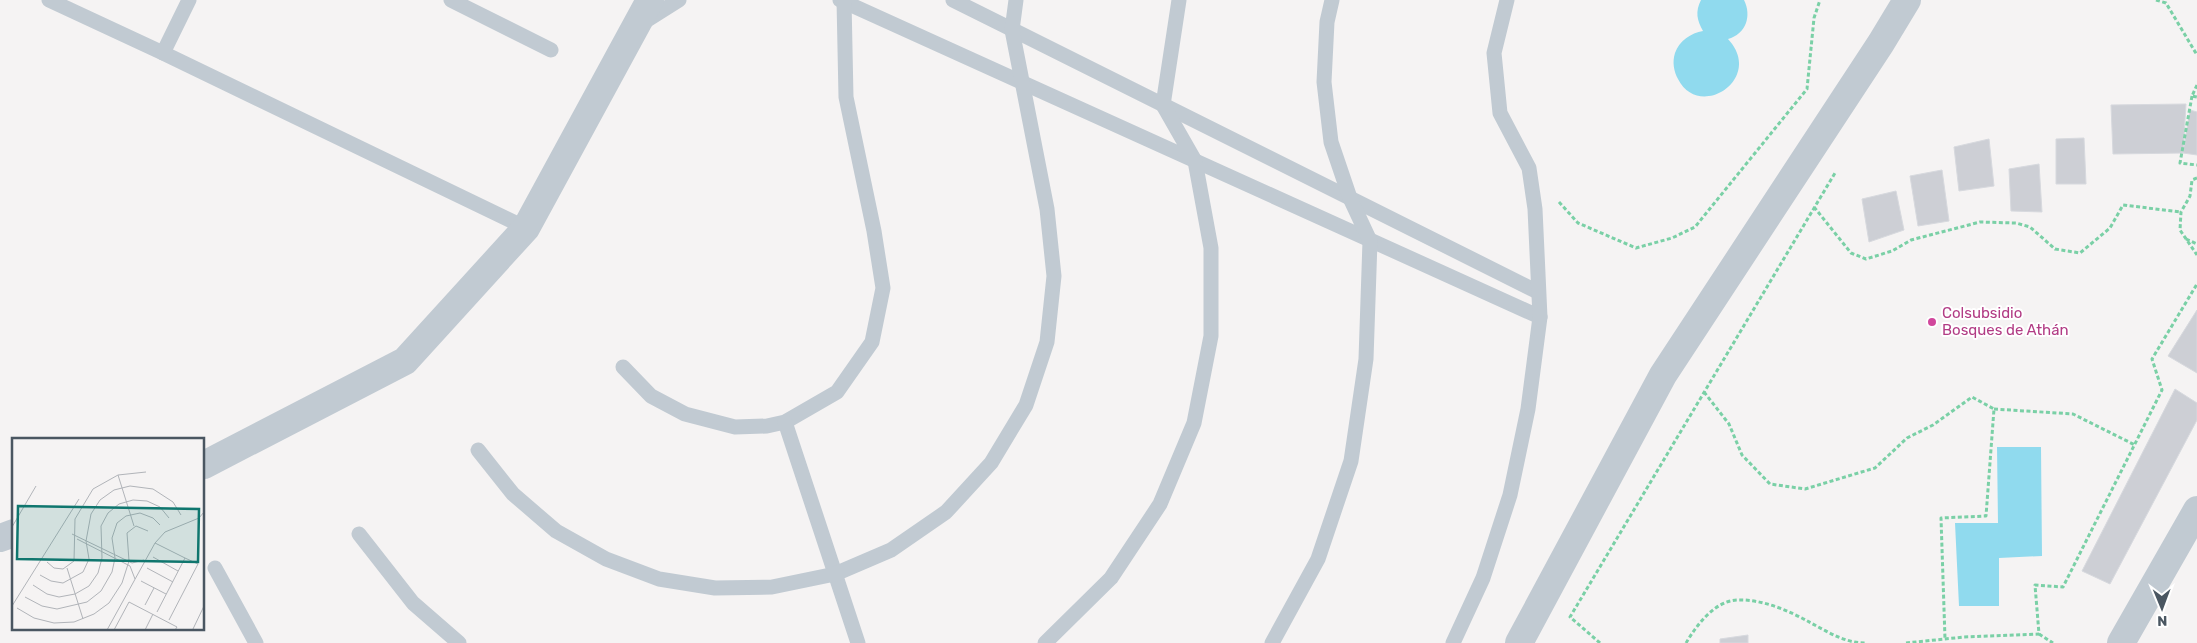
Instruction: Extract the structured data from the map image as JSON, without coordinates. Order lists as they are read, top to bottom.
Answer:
{
  "places": ["Colsubsidio Bosques de Athán"],
  "north": "bottom"
}
